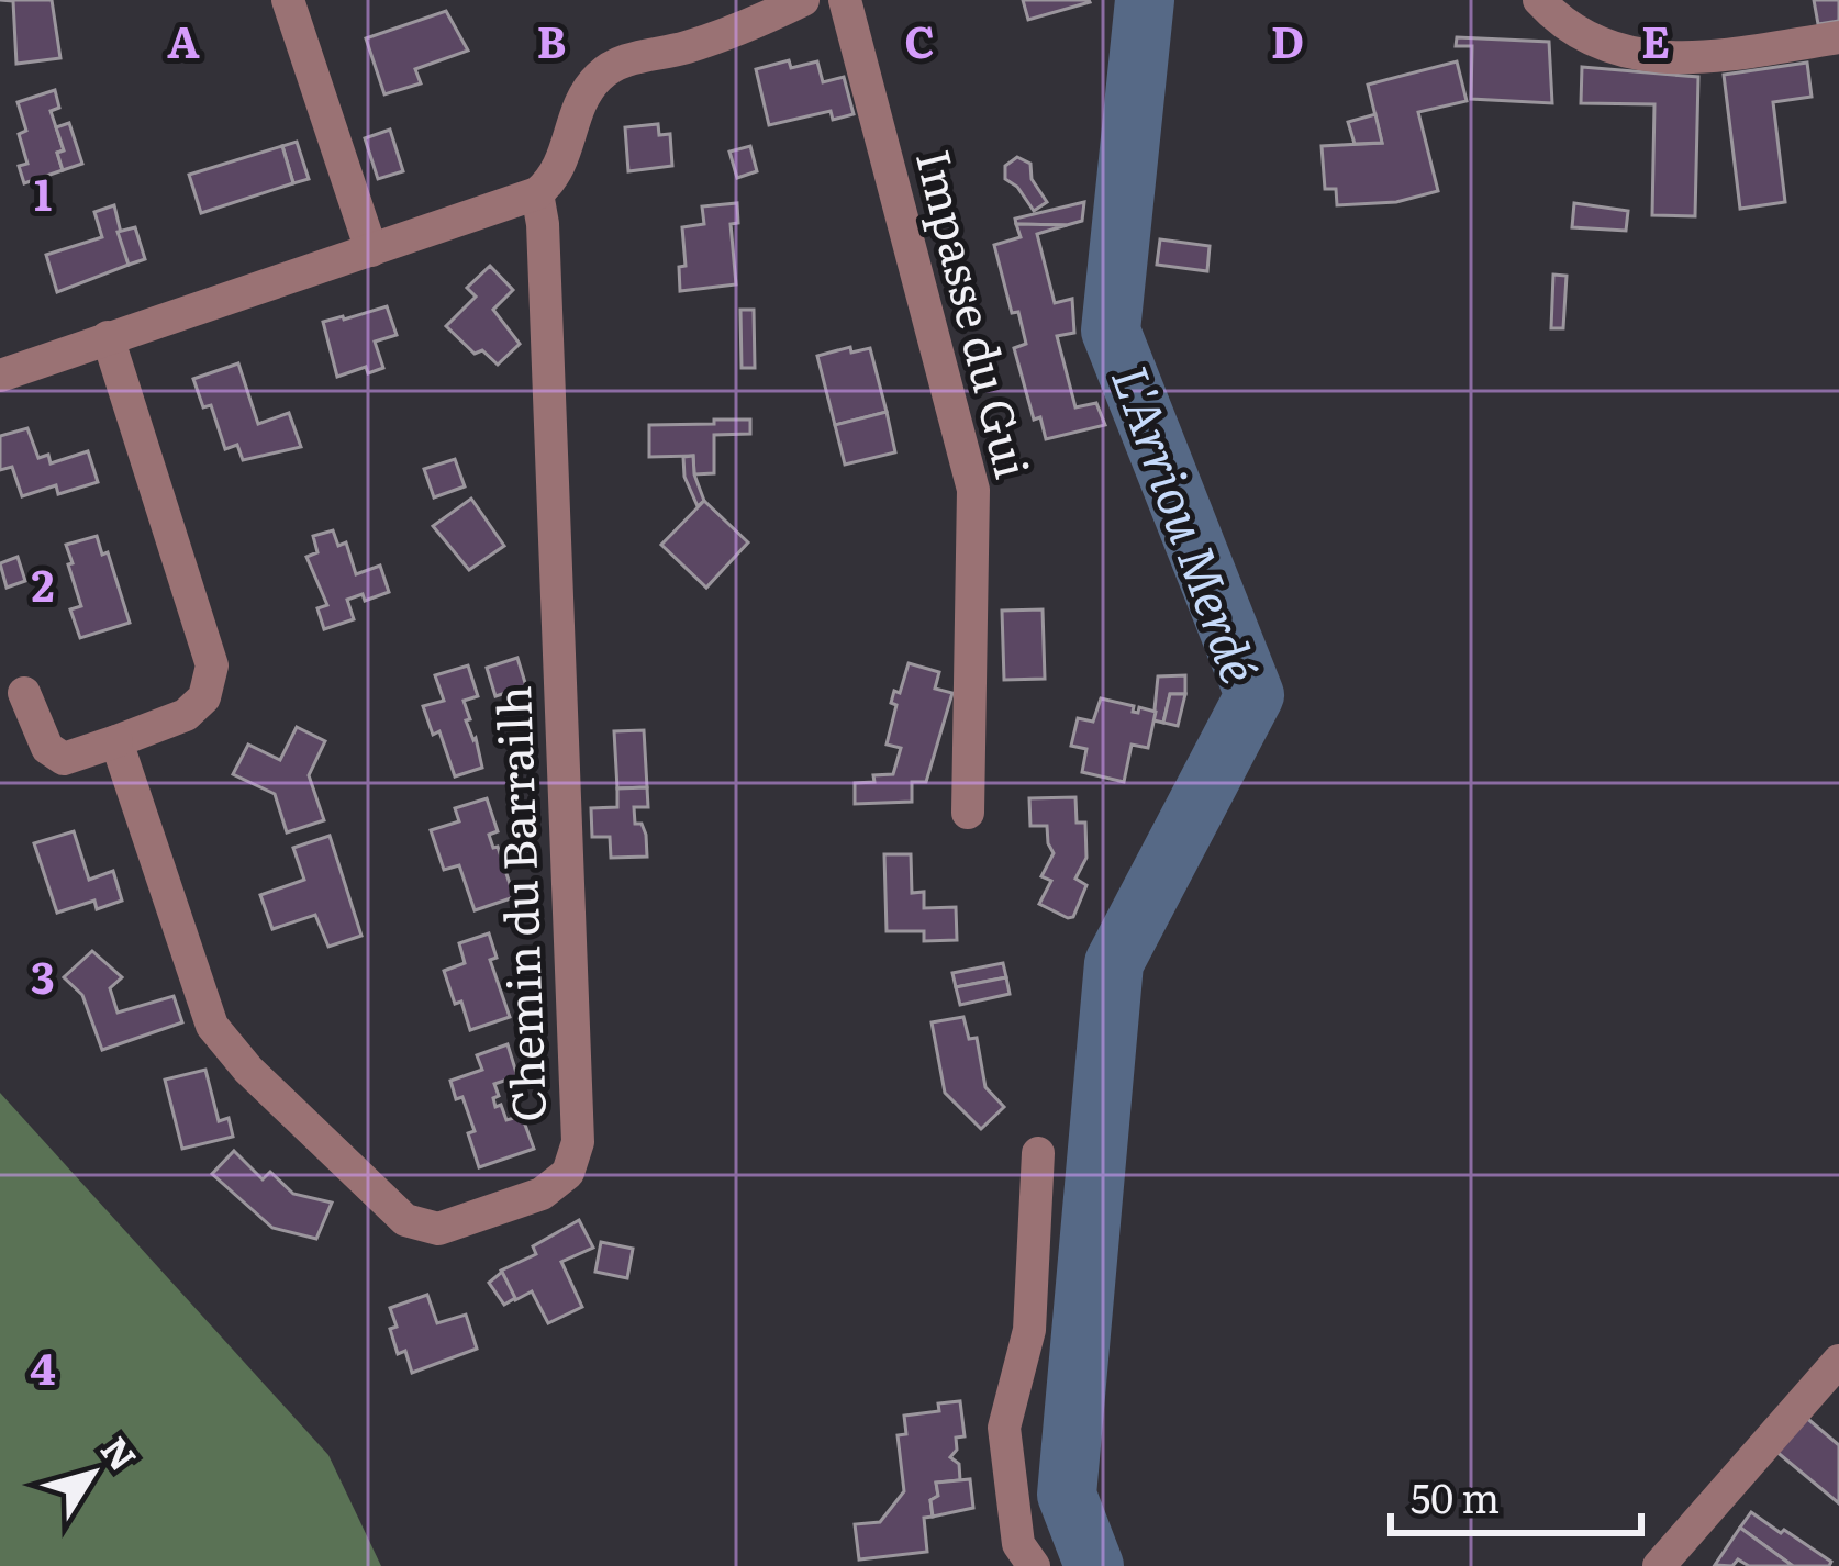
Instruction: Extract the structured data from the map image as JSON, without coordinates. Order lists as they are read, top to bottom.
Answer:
{
  "streets": {
    "street": ["Impasse du Gui", "Chemin du Barrailh"]
  },
  "water": ["L'Arriou Merdé"],
  "scale_bar": "50 m",
  "north": "top right",
  "grid": {
    "columns": [
      "A",
      "B",
      "C",
      "D",
      "E"
    ],
    "rows": [
      "1",
      "2",
      "3",
      "4"
    ]
  }
}
